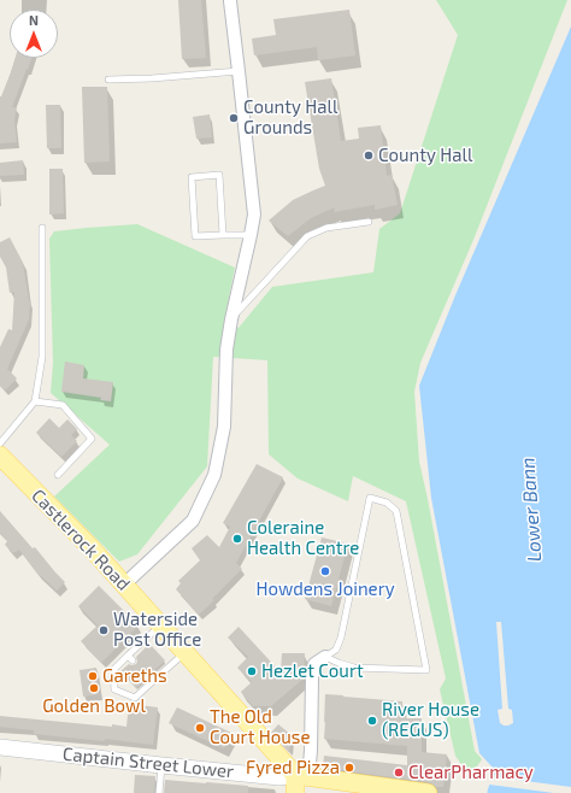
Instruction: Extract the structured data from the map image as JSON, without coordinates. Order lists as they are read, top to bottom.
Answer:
{
  "streets": {
    "main road": ["Castlerock Road", "Captain Street Lower"]
  },
  "crossings": [
    ["Castlerock Road", "Captain Street Lower"]
  ],
  "water": ["Lower Bann"],
  "places": [
    "County Hall Grounds",
    "County Hall",
    "Coleraine Health Centre",
    "Howdens Joinery",
    "Waterside Post Office",
    "Hezlet Court",
    "Gareths",
    "Golden Bowl",
    "River House (REGUS)",
    "The Old Court House",
    "Fyred Pizza",
    "ClearPharmacy"
  ],
  "north": "top"
}
